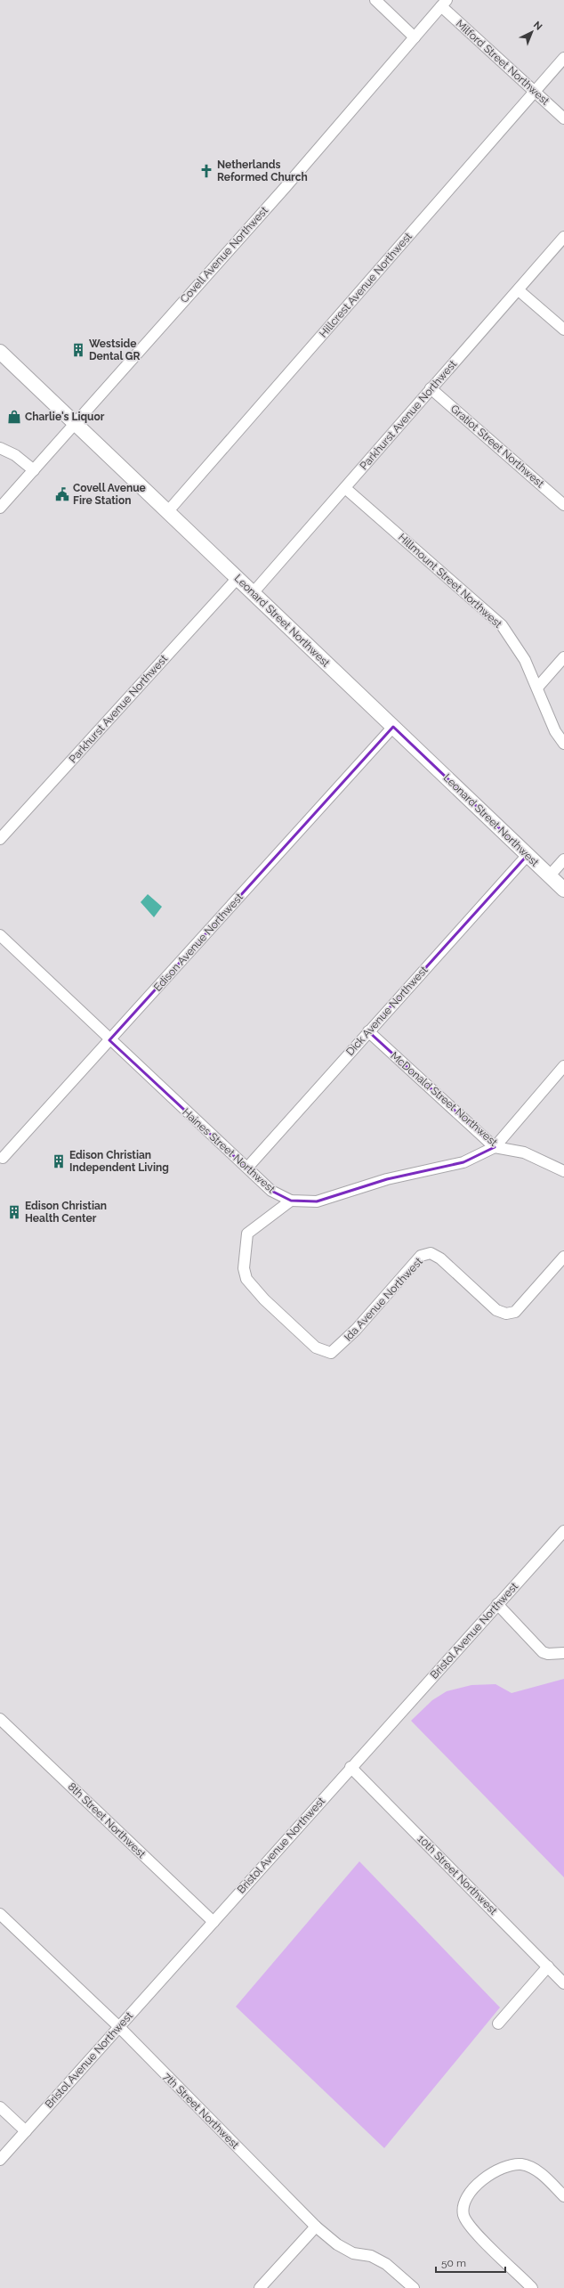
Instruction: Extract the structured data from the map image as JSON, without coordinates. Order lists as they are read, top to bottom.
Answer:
{
  "streets": {
    "main road": ["Leonard Street Northwest"],
    "street": [
      "Milford Street Northwest",
      "Covell Avenue Northwest",
      "Hillcrest Avenue Northwest",
      "Parkhurst Avenue Northwest",
      "Gratiot Street Northwest",
      "Hillmount Street Northwest",
      "Edison Avenue Northwest",
      "Dick Avenue Northwest",
      "McDonald Street Northwest",
      "Haines Street Northwest",
      "Ida Avenue Northwest",
      "Bristol Avenue Northwest",
      "8th Street Northwest",
      "10th Street Northwest",
      "7th Street Northwest"
    ]
  },
  "crossings": [
    ["Milford Street Northwest", "Covell Avenue Northwest"],
    ["Milford Street Northwest", "Hillcrest Avenue Northwest"],
    ["Covell Avenue Northwest", "Leonard Street Northwest"],
    ["Hillcrest Avenue Northwest", "Leonard Street Northwest"],
    ["Parkhurst Avenue Northwest", "Gratiot Street Northwest"],
    ["Parkhurst Avenue Northwest", "Hillmount Street Northwest"],
    ["Parkhurst Avenue Northwest", "Leonard Street Northwest"],
    ["Leonard Street Northwest", "Edison Avenue Northwest"],
    ["Leonard Street Northwest", "Dick Avenue Northwest"],
    ["Edison Avenue Northwest", "Haines Street Northwest"],
    ["Dick Avenue Northwest", "McDonald Street Northwest"],
    ["Dick Avenue Northwest", "Haines Street Northwest"],
    ["McDonald Street Northwest", "Haines Street Northwest"],
    ["Haines Street Northwest", "Ida Avenue Northwest"],
    ["Bristol Avenue Northwest", "8th Street Northwest"],
    ["Bristol Avenue Northwest", "10th Street Northwest"],
    ["Bristol Avenue Northwest", "7th Street Northwest"]
  ],
  "places": {
    "church": ["Netherlands Reformed Church"],
    "building": ["Westside Dental GR", "Edison Christian Independent Living", "Edison Christian Health Center"],
    "shop": ["Charlie's Liquor"],
    "public building": ["Covell Avenue Fire Station"]
  },
  "scale_bar": "50 m",
  "north": "top right"
}
